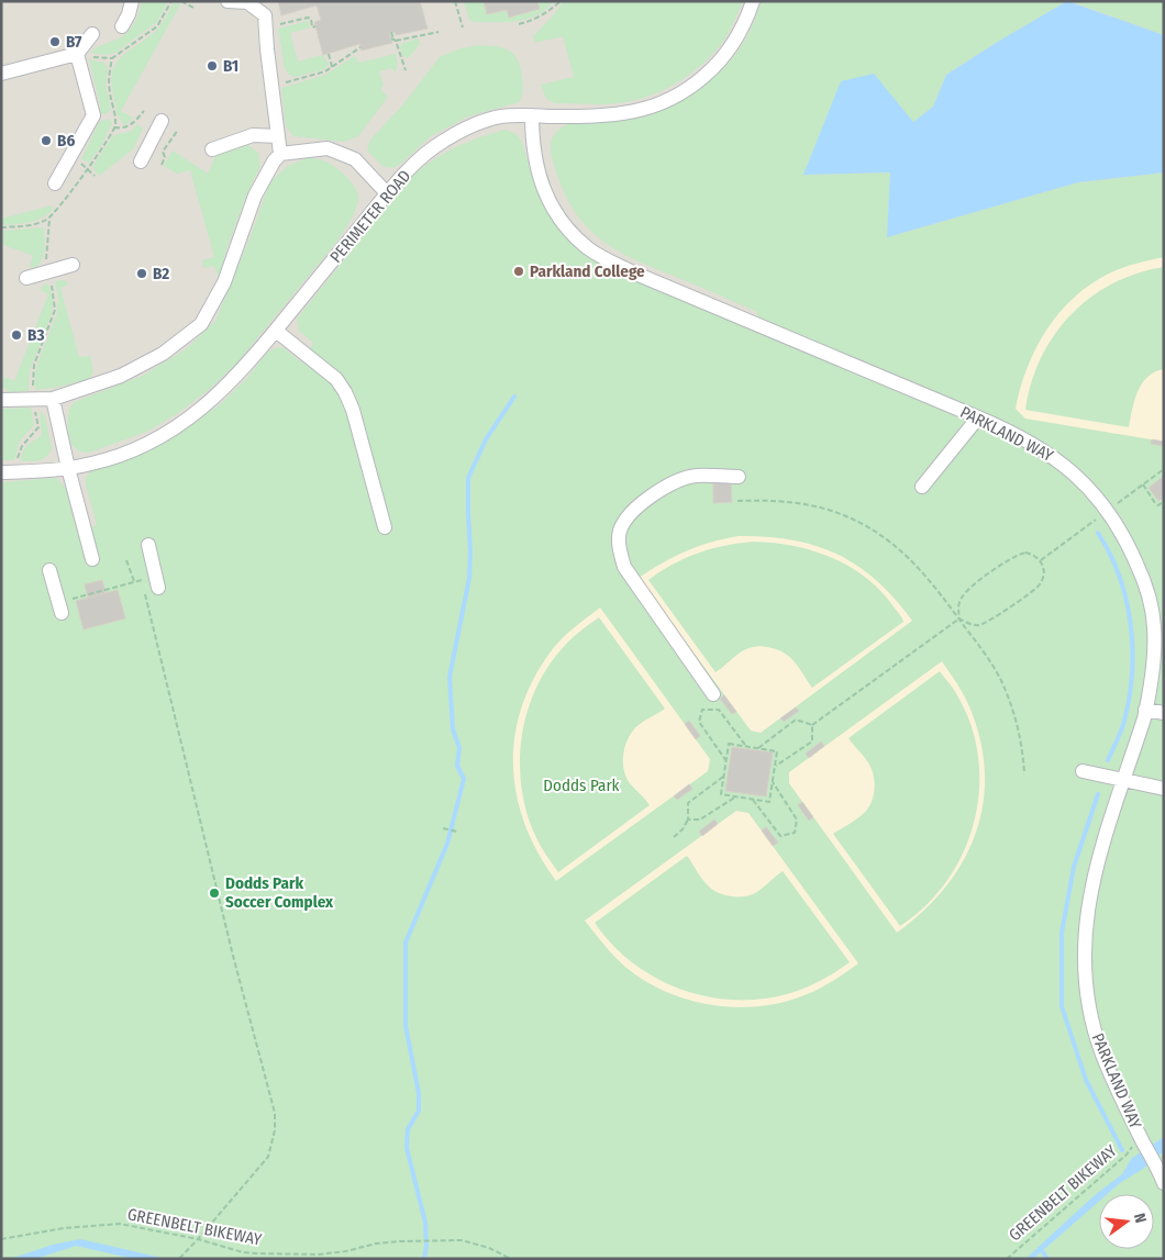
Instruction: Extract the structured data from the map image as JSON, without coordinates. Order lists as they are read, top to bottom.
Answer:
{
  "streets": {
    "street": ["PERIMETER ROAD", "PARKLAND WAY"],
    "path": ["GREENBELT BIKEWAY"]
  },
  "crossings": [
    ["PERIMETER ROAD", "PARKLAND WAY"]
  ],
  "parks": ["Dodds Park"],
  "places": [
    "B7",
    "B1",
    "B6",
    "Parkland College",
    "B2",
    "B3",
    "Dodds Park Soccer Complex"
  ],
  "north": "right"
}
